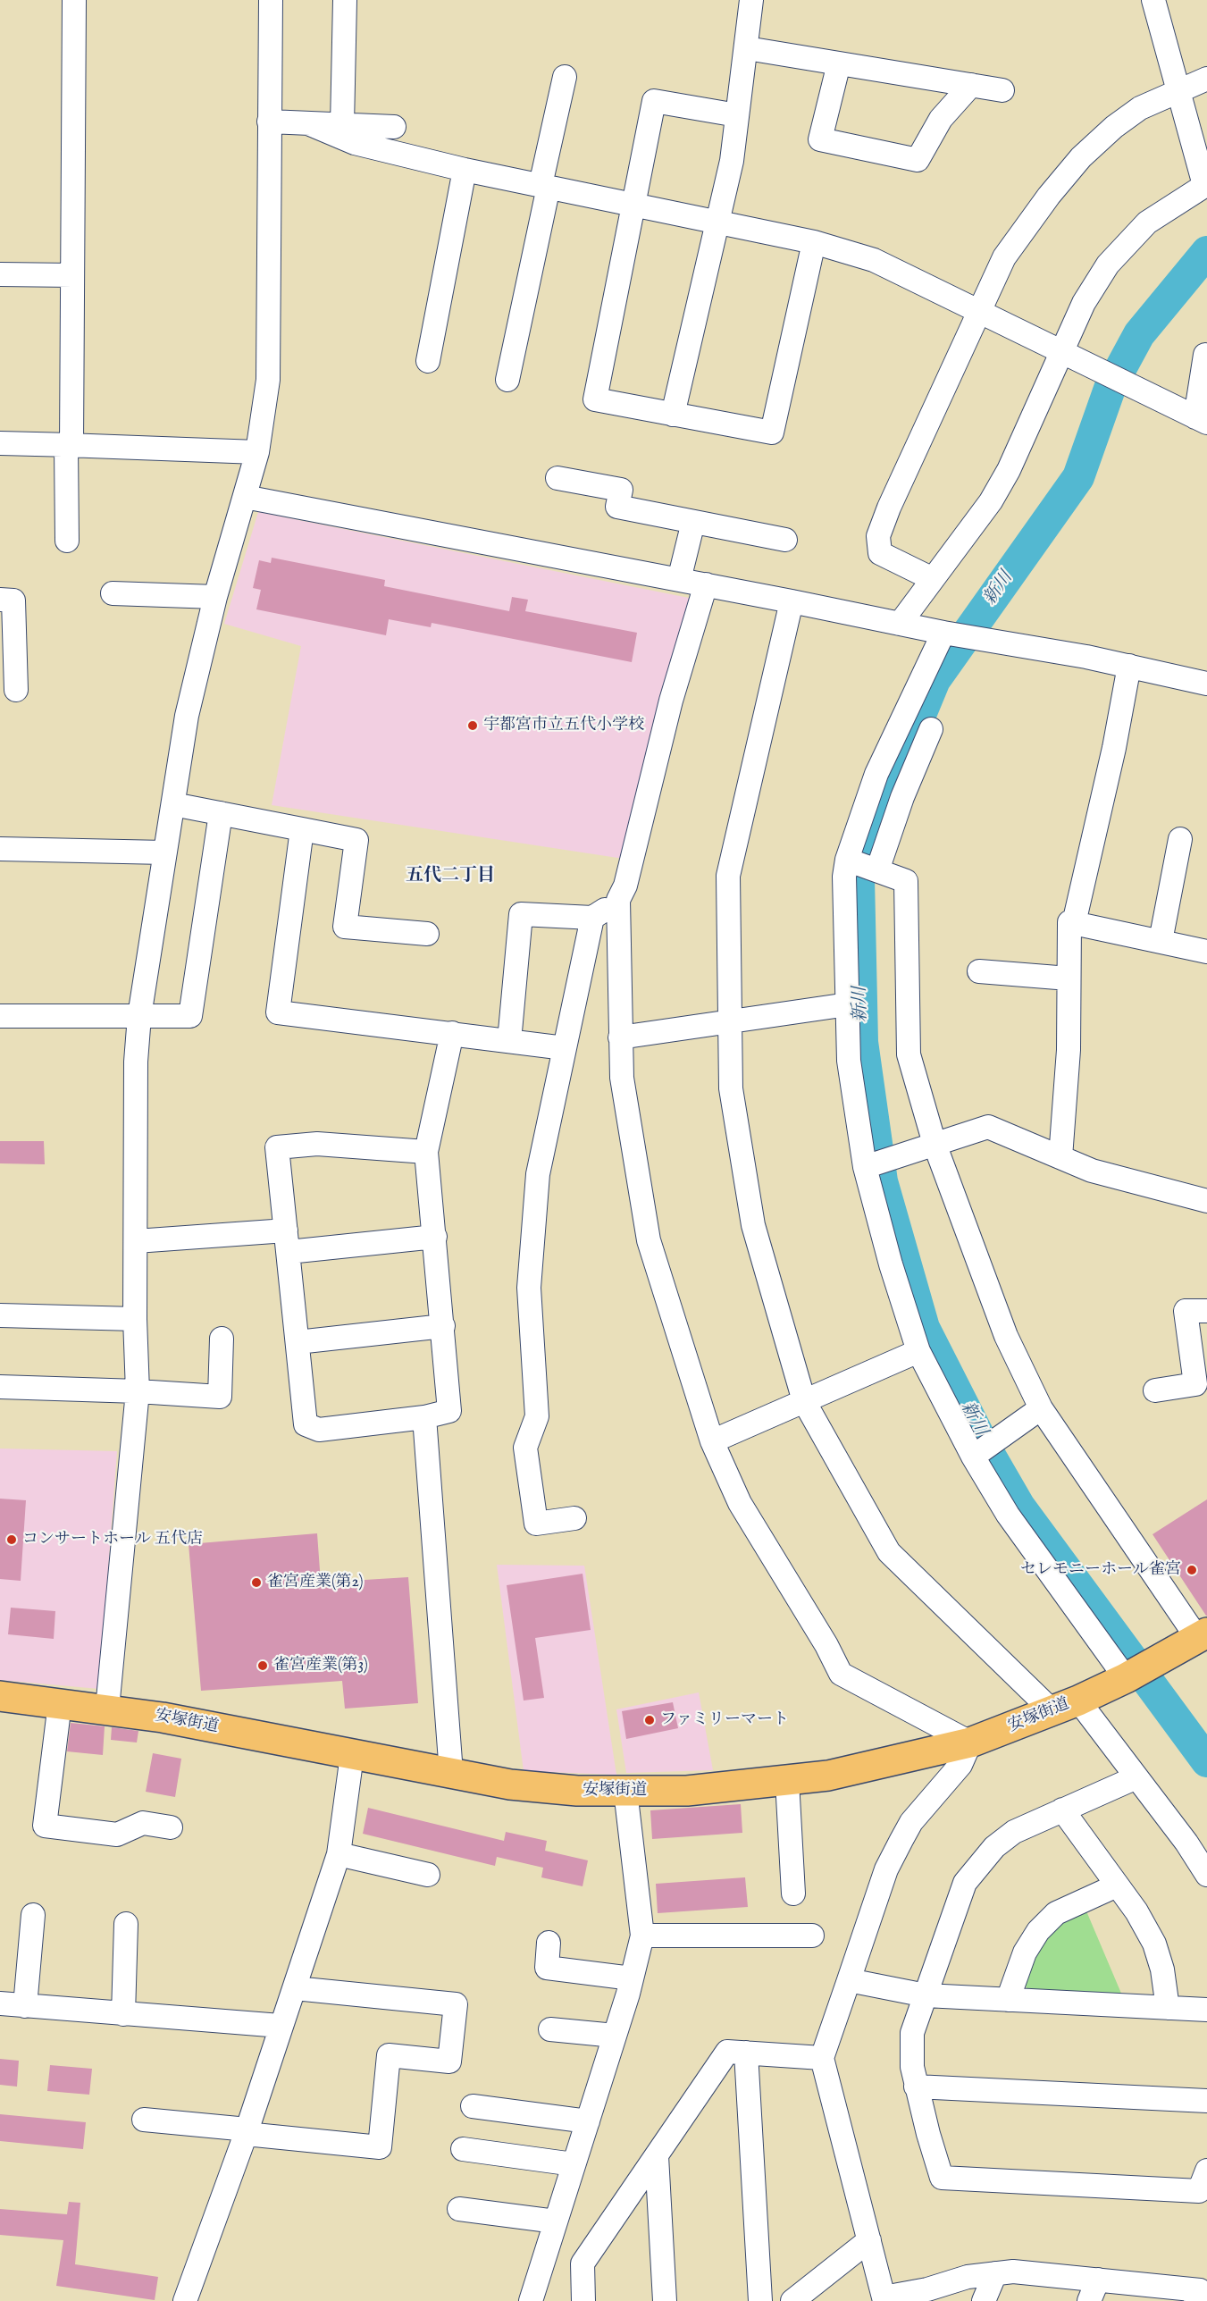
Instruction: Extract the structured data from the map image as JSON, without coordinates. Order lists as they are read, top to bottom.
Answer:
{
  "streets": {
    "main road": ["安塚街道"]
  },
  "districts": ["五代二丁目"],
  "water": ["新川"],
  "places": [
    "宇都宮市立五代小学校",
    "コンサートホール 五代店",
    "セレモニーホール雀宮",
    "雀宮産業(第2)",
    "雀宮産業(第3)",
    "ファミリーマート"
  ]
}
